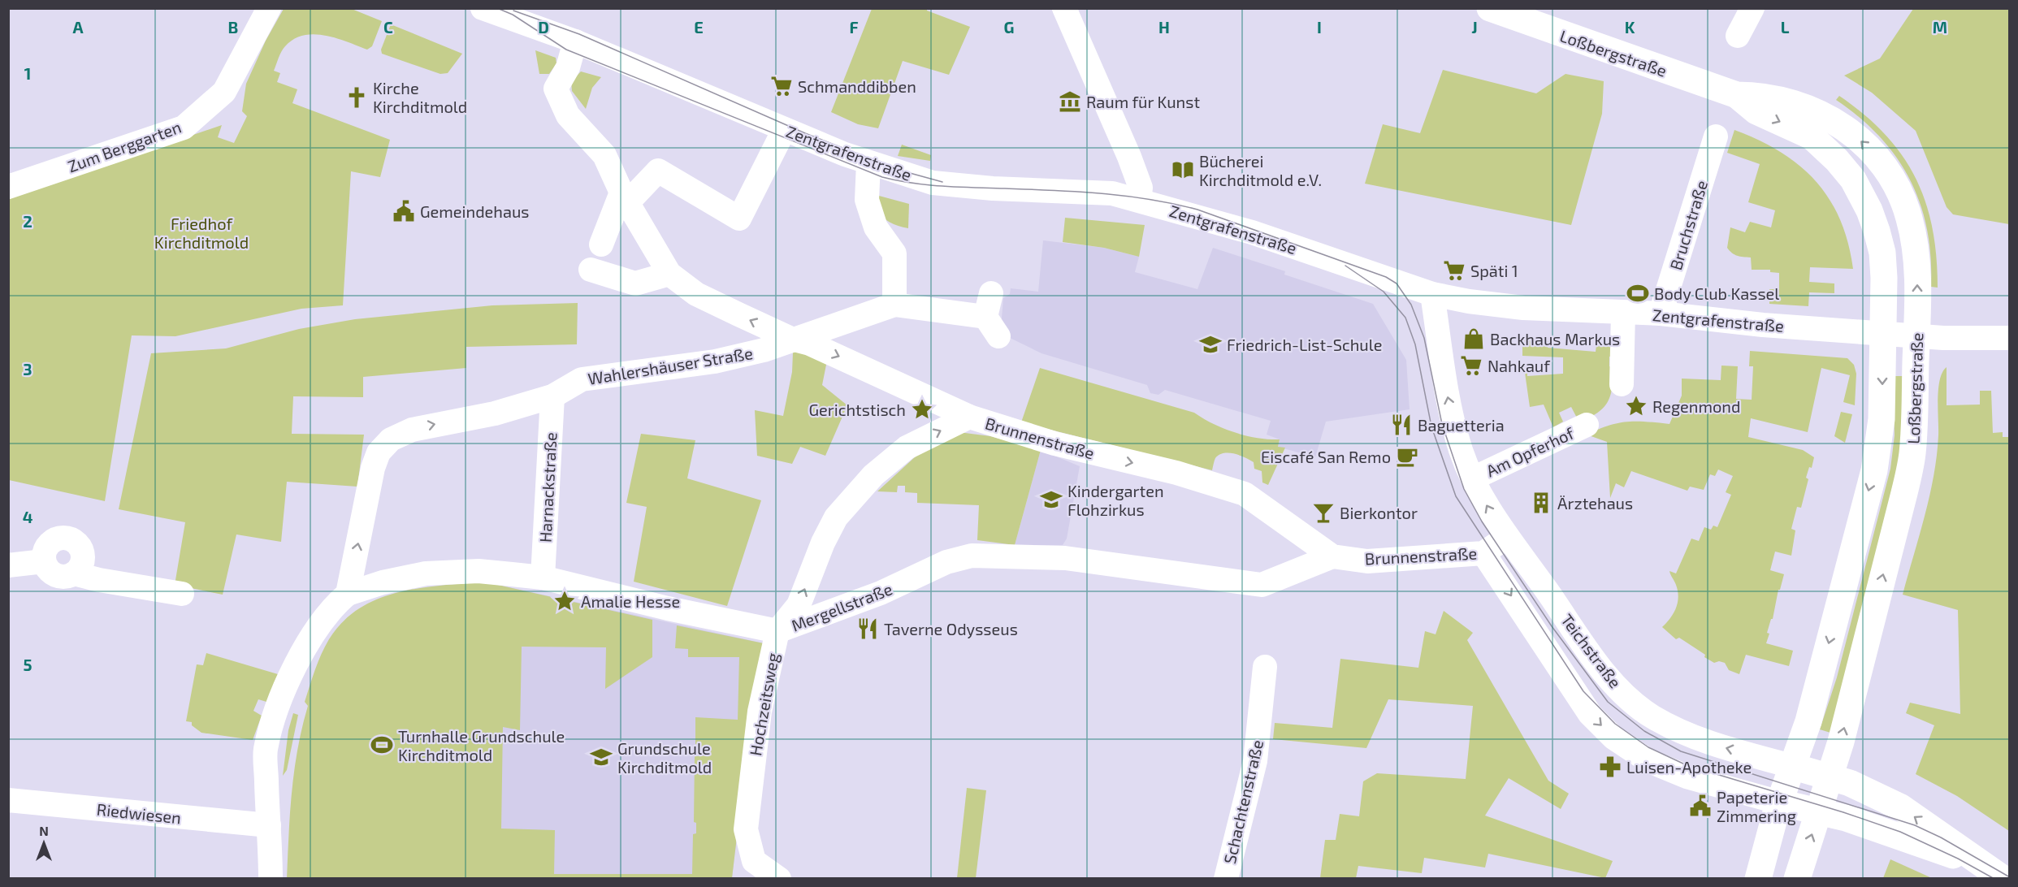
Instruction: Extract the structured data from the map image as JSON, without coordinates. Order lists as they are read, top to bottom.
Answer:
{
  "streets": {
    "main road": ["Loßbergstraße", "Teichstraße"],
    "street": [
      "Zum Berggarten",
      "Zentgrafenstraße",
      "Bruchstraße",
      "Wahlershäuser Straße",
      "Brunnenstraße",
      "Am Opferhof",
      "Harnackstraße",
      "Mergellstraße",
      "Hochzeitsweg",
      "Schachtenstraße",
      "Riedwiesen"
    ]
  },
  "crossings": [
    ["Loßbergstraße", "Zentgrafenstraße"],
    ["Loßbergstraße", "Teichstraße"],
    ["Zentgrafenstraße", "Bruchstraße"],
    ["Zentgrafenstraße", "Brunnenstraße"],
    ["Zentgrafenstraße", "Teichstraße"],
    ["Wahlershäuser Straße", "Brunnenstraße"],
    ["Wahlershäuser Straße", "Harnackstraße"],
    ["Wahlershäuser Straße", "Mergellstraße"],
    ["Brunnenstraße", "Mergellstraße"],
    ["Brunnenstraße", "Teichstraße"],
    ["Brunnenstraße", "Hochzeitsweg"],
    ["Am Opferhof", "Teichstraße"],
    ["Harnackstraße", "Mergellstraße"],
    ["Mergellstraße", "Hochzeitsweg"]
  ],
  "one_way": ["Wahlershäuser Straße", "Hochzeitsweg"],
  "parks": ["Friedhof Kirchditmold"],
  "places": {
    "supermarket": ["Schmanddibben", "Späti 1", "Nahkauf"],
    "church": ["Kirche Kirchditmold"],
    "museum": ["Raum für Kunst"],
    "library": ["Bücherei Kirchditmold e.V."],
    "public building": ["Gemeindehaus", "Papeterie Zimmering"],
    "sports": ["Body Club Kassel", "Turnhalle Grundschule Kirchditmold"],
    "shop": ["Backhaus Markus"],
    "school or university": ["Friedrich-List-Schule", "Kindergarten Flohzirkus", "Grundschule Kirchditmold"],
    "place": ["Regenmond", "Gerichtstisch", "Amalie Hesse"],
    "restaurant": ["Baguetteria", "Taverne Odysseus"],
    "cafe": ["Eiscafé San Remo"],
    "building": ["Ärztehaus"],
    "bar": ["Bierkontor"],
    "pharmacy": ["Luisen-Apotheke"]
  },
  "north": "top",
  "grid": {
    "columns": [
      "A",
      "B",
      "C",
      "D",
      "E",
      "F",
      "G",
      "H",
      "I",
      "J",
      "K",
      "L",
      "M"
    ],
    "rows": [
      "1",
      "2",
      "3",
      "4",
      "5"
    ]
  }
}
